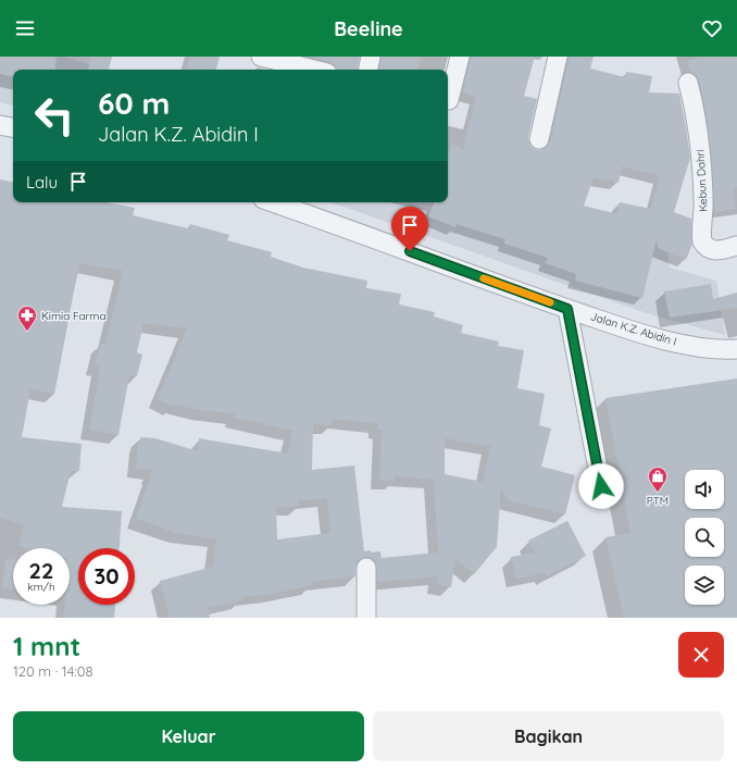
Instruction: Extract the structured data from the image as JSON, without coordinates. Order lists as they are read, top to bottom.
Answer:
{
  "streets": {
    "street": ["Kebun Dahri", "Jalan K.Z. Abidin I"]
  },
  "places": {
    "pharmacy": ["Kimia Farma"],
    "shop": ["PTM"]
  },
  "page": {
    "header": "Beeline",
    "turn": ["60 m", "Jalan K.Z. Abidin I"],
    "then": "Lalu",
    "speed": "22 km/h",
    "limit": "30",
    "heading": ["1 mnt", "120 m · 14:08"],
    "buttons": ["Keluar", "Bagikan"]
  }
}
